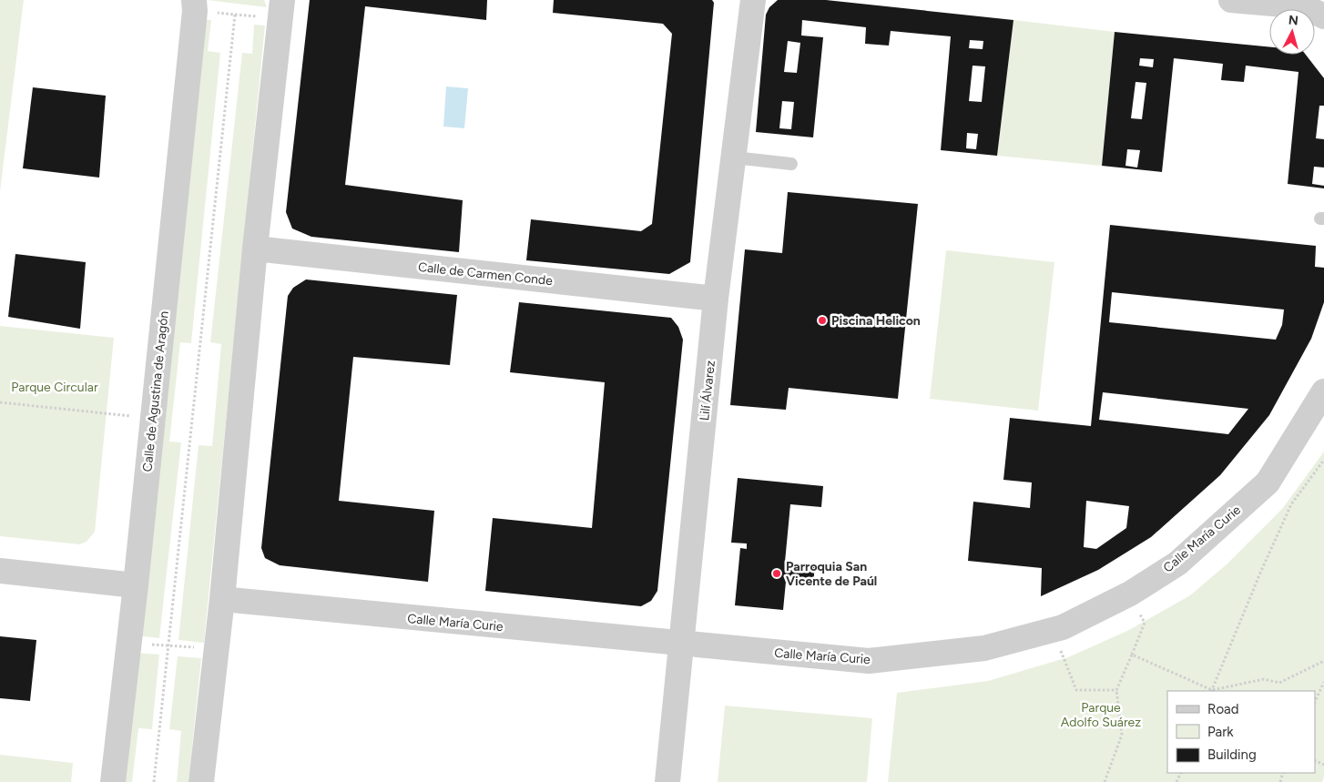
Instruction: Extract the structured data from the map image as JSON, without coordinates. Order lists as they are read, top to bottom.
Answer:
{
  "streets": {
    "street": [
      "Calle de Carmen Conde",
      "Lilí Álvarez",
      "Calle de Agustina de Aragón",
      "Calle María Curie"
    ]
  },
  "crossings": [
    ["Calle de Carmen Conde", "Lilí Álvarez"],
    ["Lilí Álvarez", "Calle María Curie"]
  ],
  "parks": ["Parque Circular", "Parque Adolfo Suárez"],
  "places": ["Piscina Helicon", "Parroquia San Vicente de Paúl"],
  "legend": ["Road", "Park", "Building"],
  "north": "top"
}
